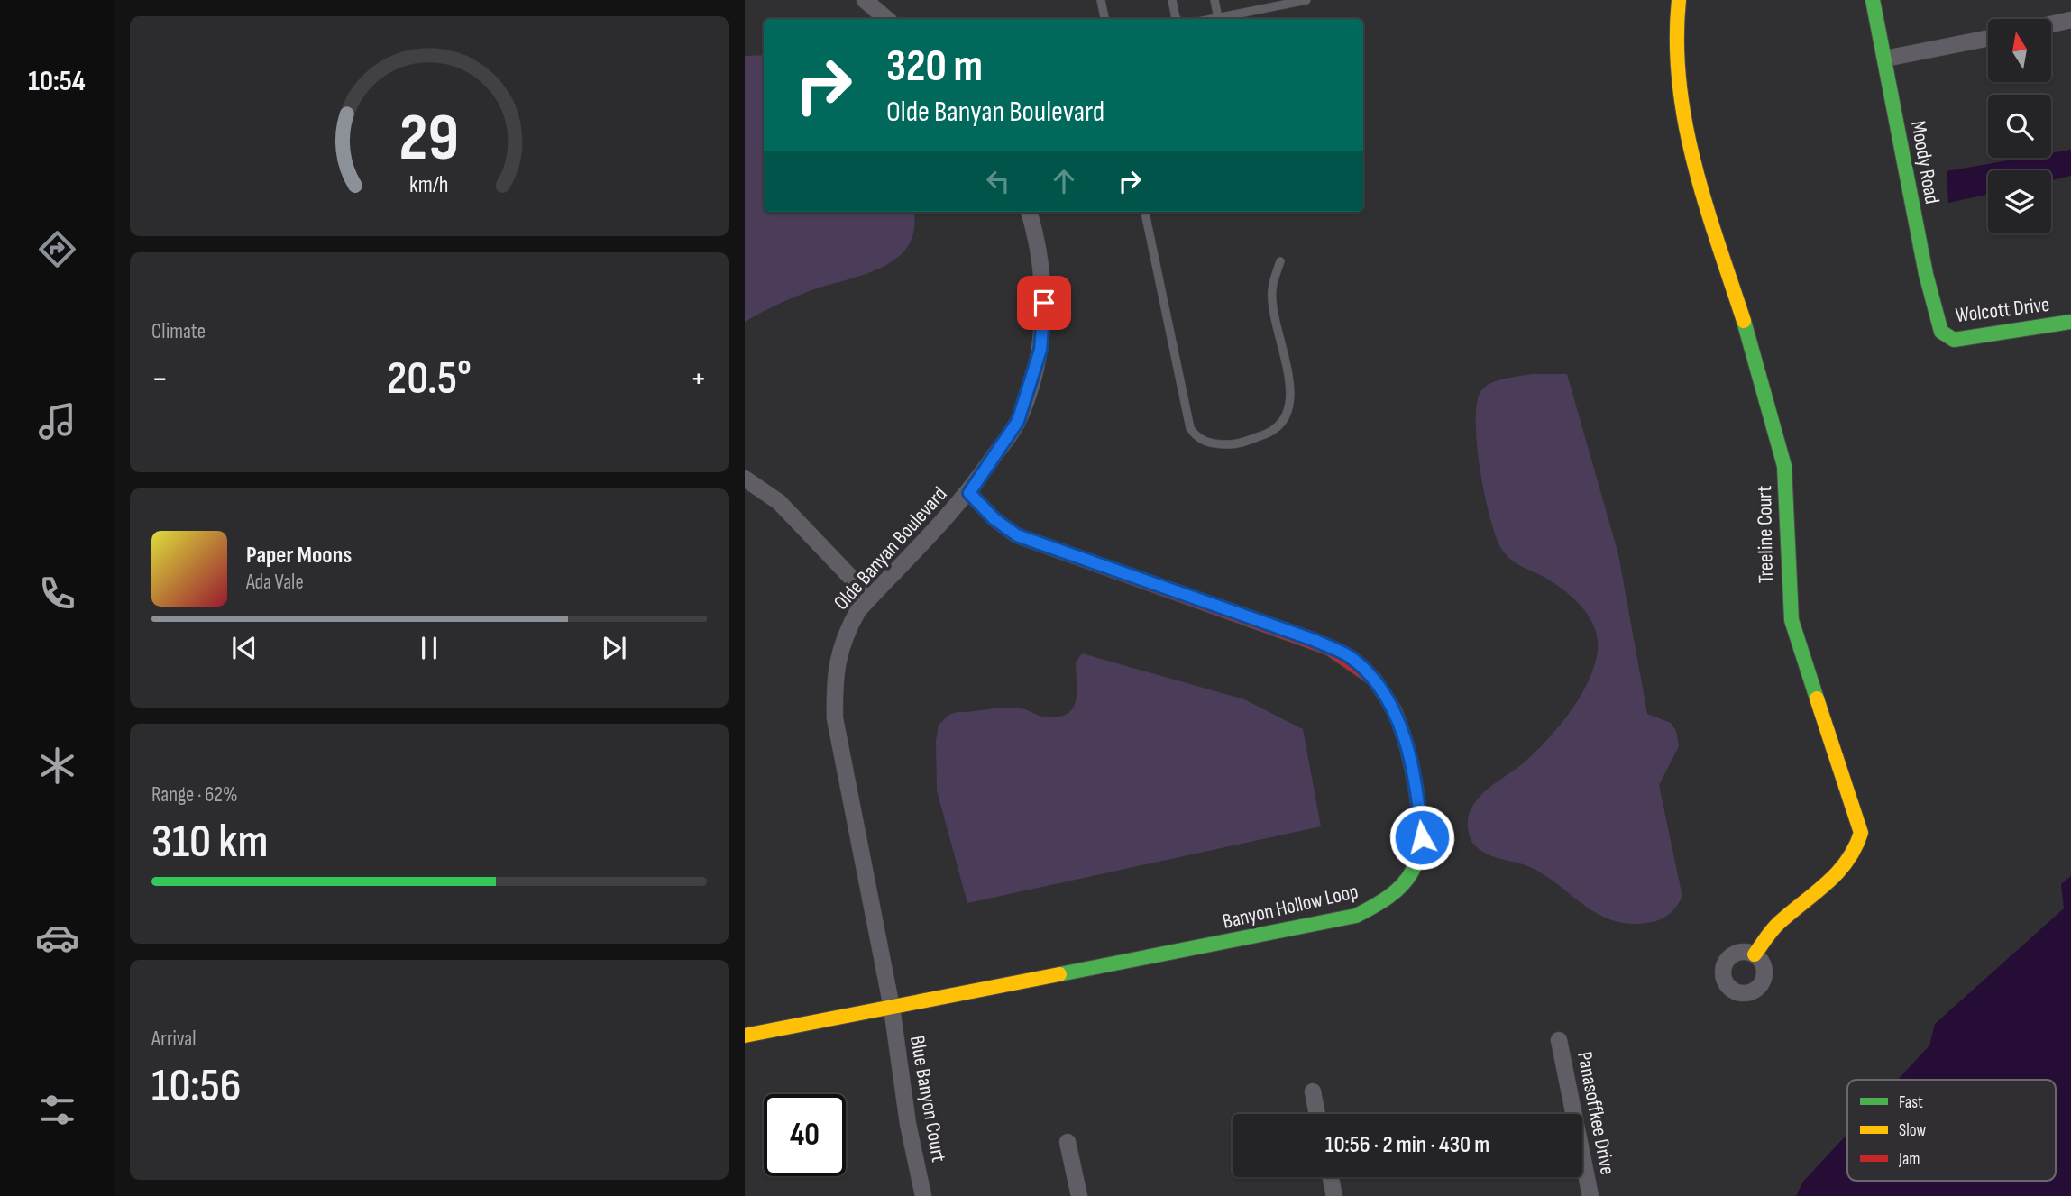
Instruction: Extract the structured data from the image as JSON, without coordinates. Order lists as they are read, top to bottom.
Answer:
{
  "streets": {
    "street": [
      "Moody Road",
      "Wolcott Drive",
      "Treeline Court",
      "Olde Banyan Boulevard",
      "Banyon Hollow Loop",
      "Blue Banyon Court",
      "Panasoffkee Drive"
    ]
  },
  "crossings": [
    ["Moody Road", "Wolcott Drive"],
    ["Olde Banyan Boulevard", "Banyon Hollow Loop"],
    ["Olde Banyan Boulevard", "Blue Banyon Court"],
    ["Banyon Hollow Loop", "Blue Banyon Court"]
  ],
  "legend": ["Fast", "Slow", "Jam"],
  "north": "top",
  "page": {
    "tabs": "10:54",
    "turn": ["320 m", "Olde Banyan Boulevard"],
    "tile": [
      "Climate",
      ["Range · 62%", "310 km"],
      ["Arrival", "10:56"]
    ],
    "heat": ["−", "20.5°", "+"],
    "song": ["Paper Moons", "Ada Vale"],
    "limit": "40",
    "trip": "10:56 · 2 min · 430 m",
    "gauge": ["29", "km/h"]
  }
}
